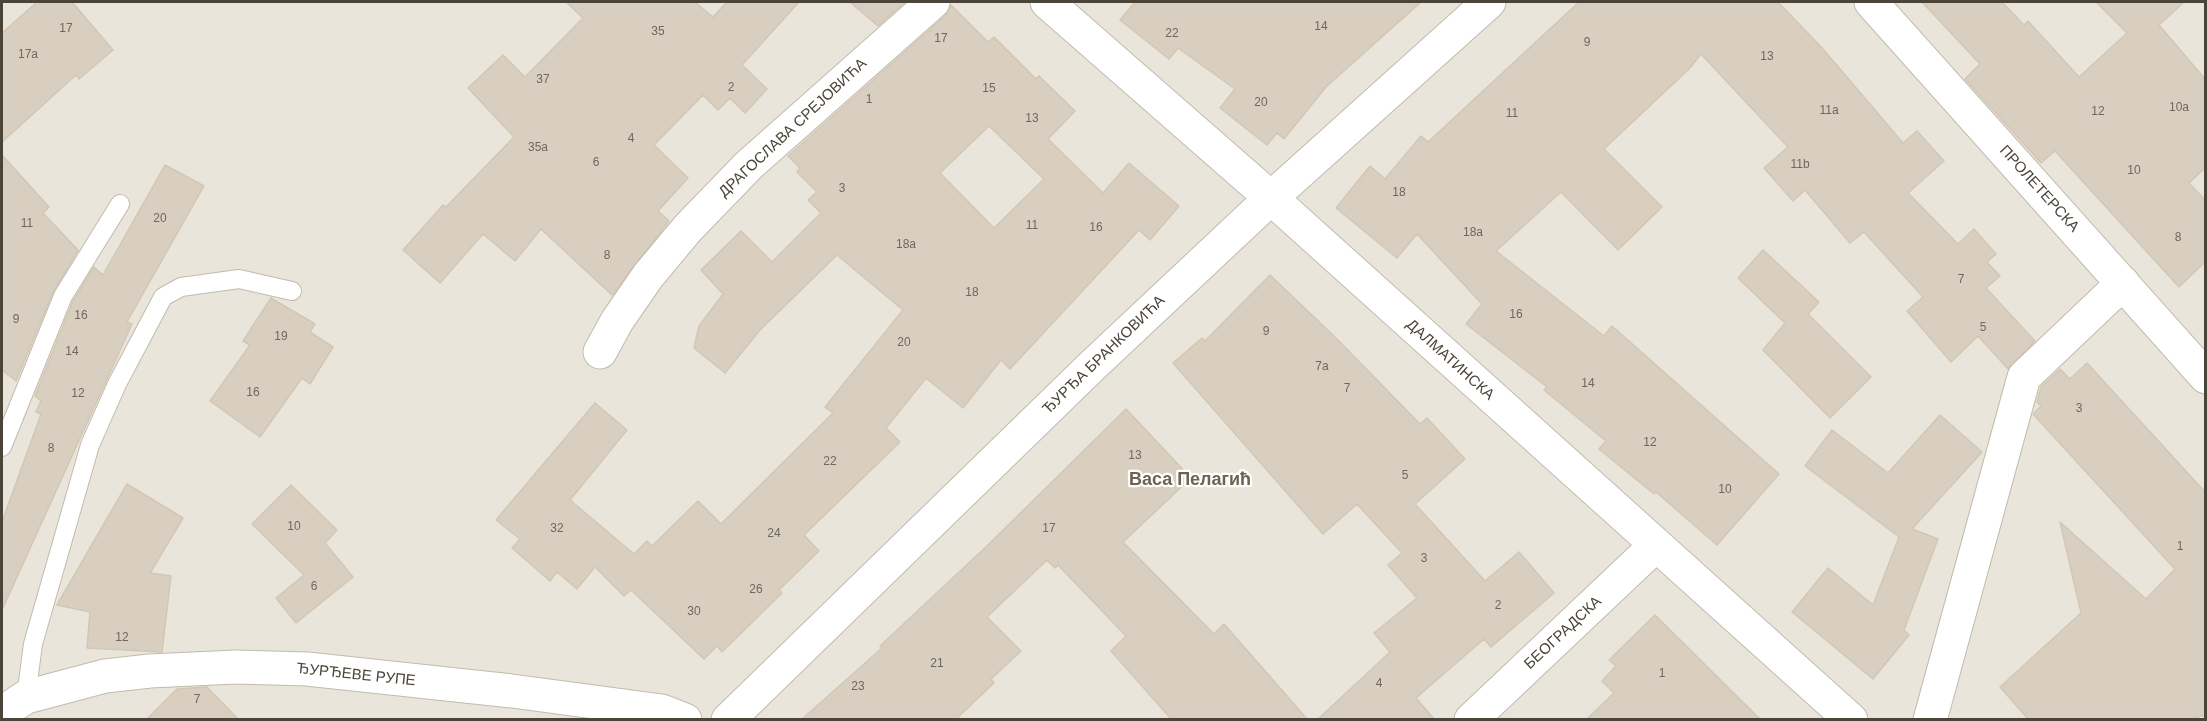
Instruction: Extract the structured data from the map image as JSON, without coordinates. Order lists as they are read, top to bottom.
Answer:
{
  "streets": {
    "street": [
      "ДРАГОСЛАВА СРЕЈОВИЋА",
      "ПРОЛЕТЕРСКА",
      "ЂУРЂА БРАНКОВИЋА",
      "ДАЛМАТИНСКА",
      "БЕОГРАДСКА",
      "ЂУРЂЕВЕ РУПЕ"
    ]
  },
  "crossings": [
    ["ЂУРЂА БРАНКОВИЋА", "ДАЛМАТИНСКА"],
    ["ДАЛМАТИНСКА", "БЕОГРАДСКА"]
  ],
  "districts": ["Васа Пелагић"],
  "house_numbers": [
    "14",
    "17",
    "35",
    "22",
    "17",
    "9",
    "17a",
    "13",
    "37",
    "2",
    "15",
    "1",
    "20",
    "10a",
    "11a",
    "12",
    "11",
    "13",
    "4",
    "35a",
    "6",
    "11b",
    "10",
    "3",
    "18",
    "20",
    "11",
    "11",
    "16",
    "18a",
    "8",
    "18a",
    "8",
    "7",
    "18",
    "16",
    "16",
    "9",
    "5",
    "9",
    "19",
    "20",
    "14",
    "7a",
    "14",
    "7",
    "16",
    "12",
    "3",
    "12",
    "8",
    "13",
    "22",
    "5",
    "10",
    "10",
    "32",
    "17",
    "24",
    "1",
    "3",
    "6",
    "26",
    "2",
    "30",
    "12",
    "21",
    "1",
    "4",
    "23",
    "7"
  ]
}
